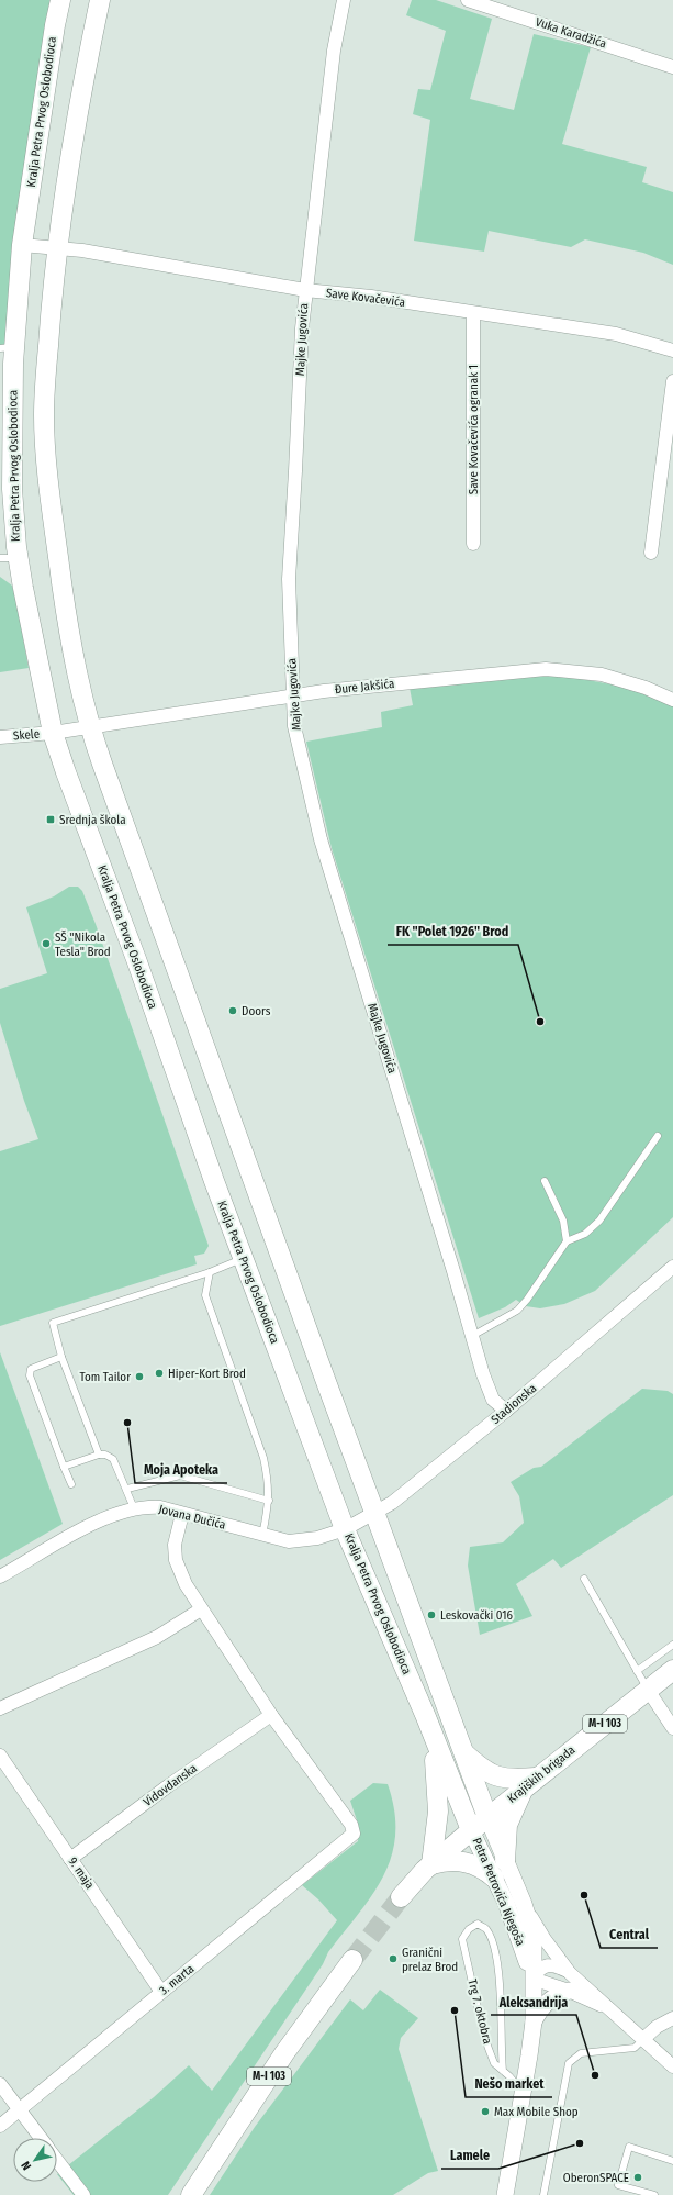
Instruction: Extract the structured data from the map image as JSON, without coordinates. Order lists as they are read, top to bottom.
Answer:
{
  "streets": {
    "main road": ["Kralja Petra Prvog Oslobodioca", "M-I 103", "Krajiških brigada"],
    "street": [
      "Vuka Karadžića",
      "Save Kovačevića",
      "Majke Jugovića",
      "Save Kovačevića ogranak 1",
      "Đure Jakšića",
      "Skele",
      "Stadionska",
      "Jovana Dučića",
      "Vidovdanska",
      "9. maja",
      "Petra Petrovića Njegoša",
      "3. marta"
    ],
    "lane": ["Trg 7. oktobra"]
  },
  "crossings": [
    ["Kralja Petra Prvog Oslobodioca", "Save Kovačevića"],
    ["Kralja Petra Prvog Oslobodioca", "Đure Jakšića"],
    ["Kralja Petra Prvog Oslobodioca", "Skele"],
    ["Kralja Petra Prvog Oslobodioca", "Stadionska"],
    ["Kralja Petra Prvog Oslobodioca", "Jovana Dučića"],
    ["Kralja Petra Prvog Oslobodioca", "M-I 103"],
    ["Kralja Petra Prvog Oslobodioca", "Krajiških brigada"],
    ["Kralja Petra Prvog Oslobodioca", "Petra Petrovića Njegoša"],
    ["Save Kovačevića", "Majke Jugovića"],
    ["Save Kovačevića", "Save Kovačevića ogranak 1"],
    ["Majke Jugovića", "Đure Jakšića"],
    ["Majke Jugovića", "Stadionska"],
    ["Đure Jakšića", "Skele"],
    ["Stadionska", "Jovana Dučića"],
    ["M-I 103", "Krajiških brigada"],
    ["M-I 103", "Petra Petrovića Njegoša"],
    ["Krajiških brigada", "Petra Petrovića Njegoša"],
    ["Vidovdanska", "9. maja"],
    ["Vidovdanska", "3. marta"],
    ["9. maja", "3. marta"]
  ],
  "places": {
    "transit": ["Srednja škola"],
    "other": [
      "SŠ \"Nikola Tesla\" Brod",
      "Doors",
      "FK \"Polet 1926\" Brod",
      "Hiper-Kort Brod",
      "Tom Tailor",
      "Moja Apoteka",
      "Leskovački 016",
      "Central",
      "Granični prelaz Brod",
      "Nešo market",
      "Aleksandrija",
      "Max Mobile Shop",
      "Lamele",
      "OberonSPACE"
    ]
  },
  "north": "bottom left"
}
